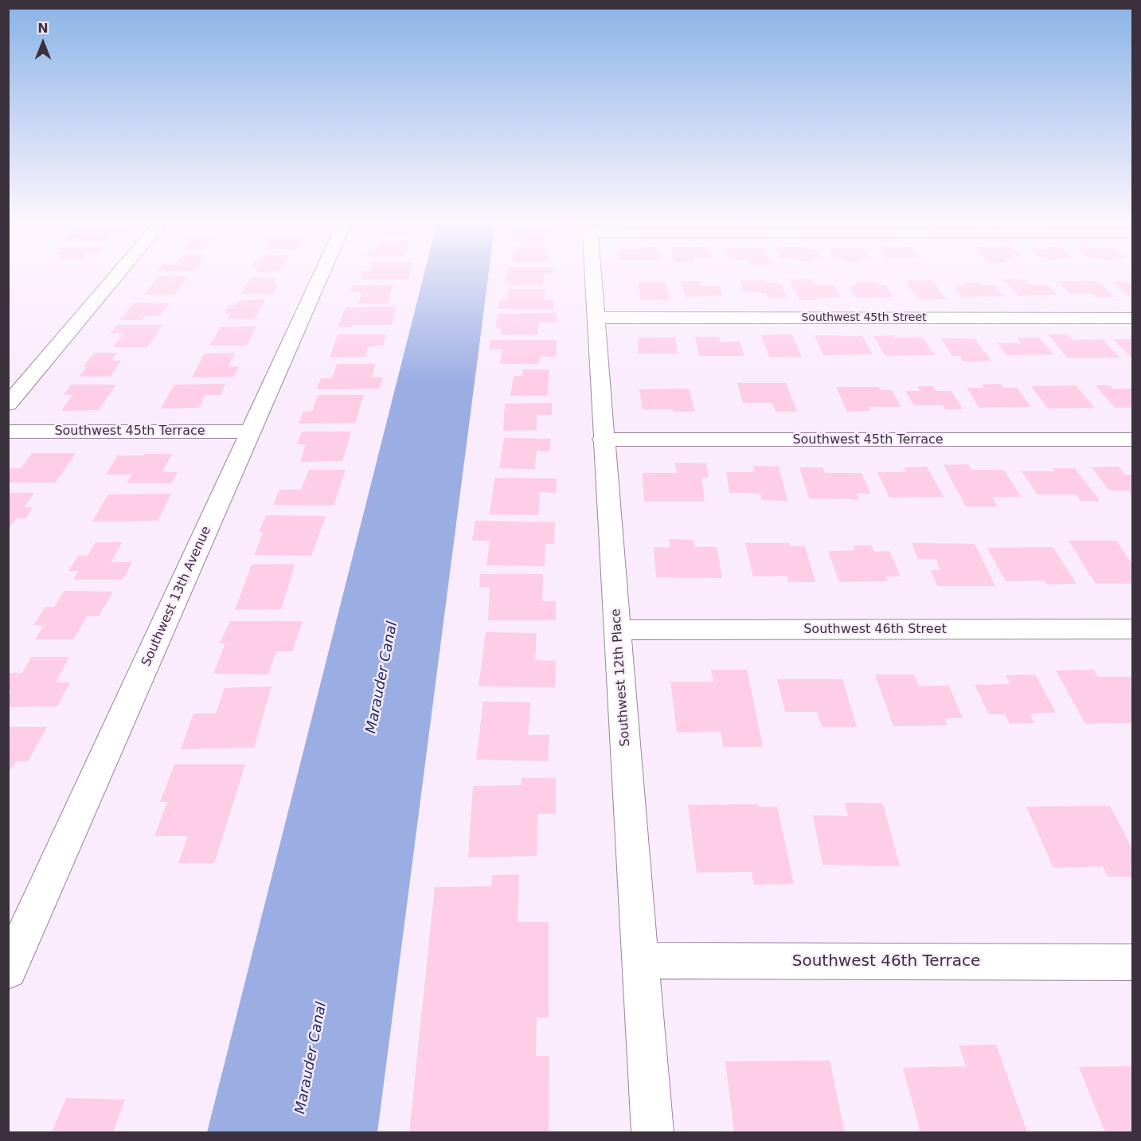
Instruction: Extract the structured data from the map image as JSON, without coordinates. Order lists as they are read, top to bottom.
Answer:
{
  "streets": {
    "street": [
      "Southwest 45th Street",
      "Southwest 45th Terrace",
      "Southwest 13th Avenue",
      "Southwest 46th Street",
      "Southwest 12th Place",
      "Southwest 46th Terrace"
    ]
  },
  "crossings": [
    ["Southwest 45th Street", "Southwest 12th Place"],
    ["Southwest 45th Terrace", "Southwest 13th Avenue"],
    ["Southwest 45th Terrace", "Southwest 12th Place"],
    ["Southwest 46th Street", "Southwest 12th Place"],
    ["Southwest 12th Place", "Southwest 46th Terrace"]
  ],
  "water": ["Marauder Canal"],
  "north": "top"
}
